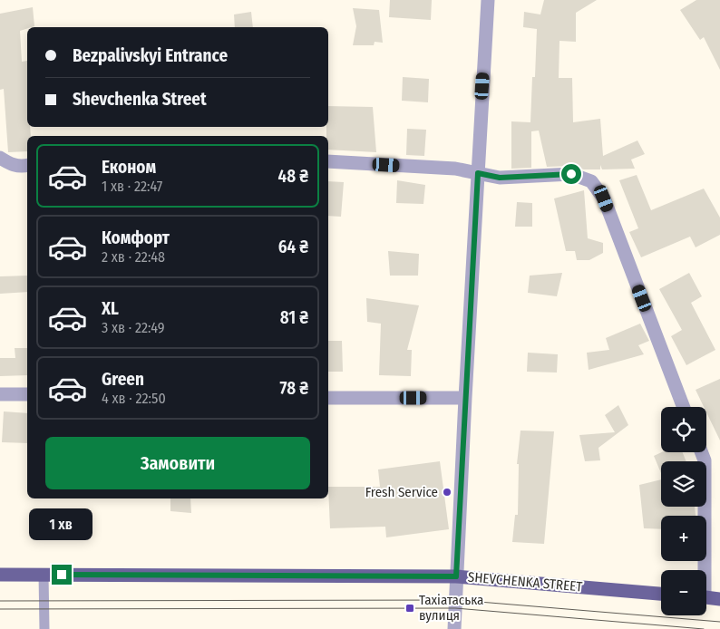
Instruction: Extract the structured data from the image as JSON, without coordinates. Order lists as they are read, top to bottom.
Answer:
{
  "streets": {
    "main road": ["SHEVCHENKA STREET"]
  },
  "places": {
    "other": ["Fresh Service"],
    "transit": ["Тахіатаська вулиця"]
  },
  "page": {
    "banner": ["Bezpalivskyi Entrance", "Shevchenka Street"],
    "list": [
      {
        "name": "Економ",
        "note": "1 хв · 22:47",
        "value": "48 ₴"
      },
      {
        "name": "Комфорт",
        "note": "2 хв · 22:48",
        "value": "64 ₴"
      },
      {
        "name": "XL",
        "note": "3 хв · 22:49",
        "value": "81 ₴"
      },
      {
        "name": "Green",
        "note": "4 хв · 22:50",
        "value": "78 ₴"
      }
    ],
    "map_buttons": ["+", "−"],
    "buttons": "Замовити",
    "bubble": "1 хв"
  }
}
